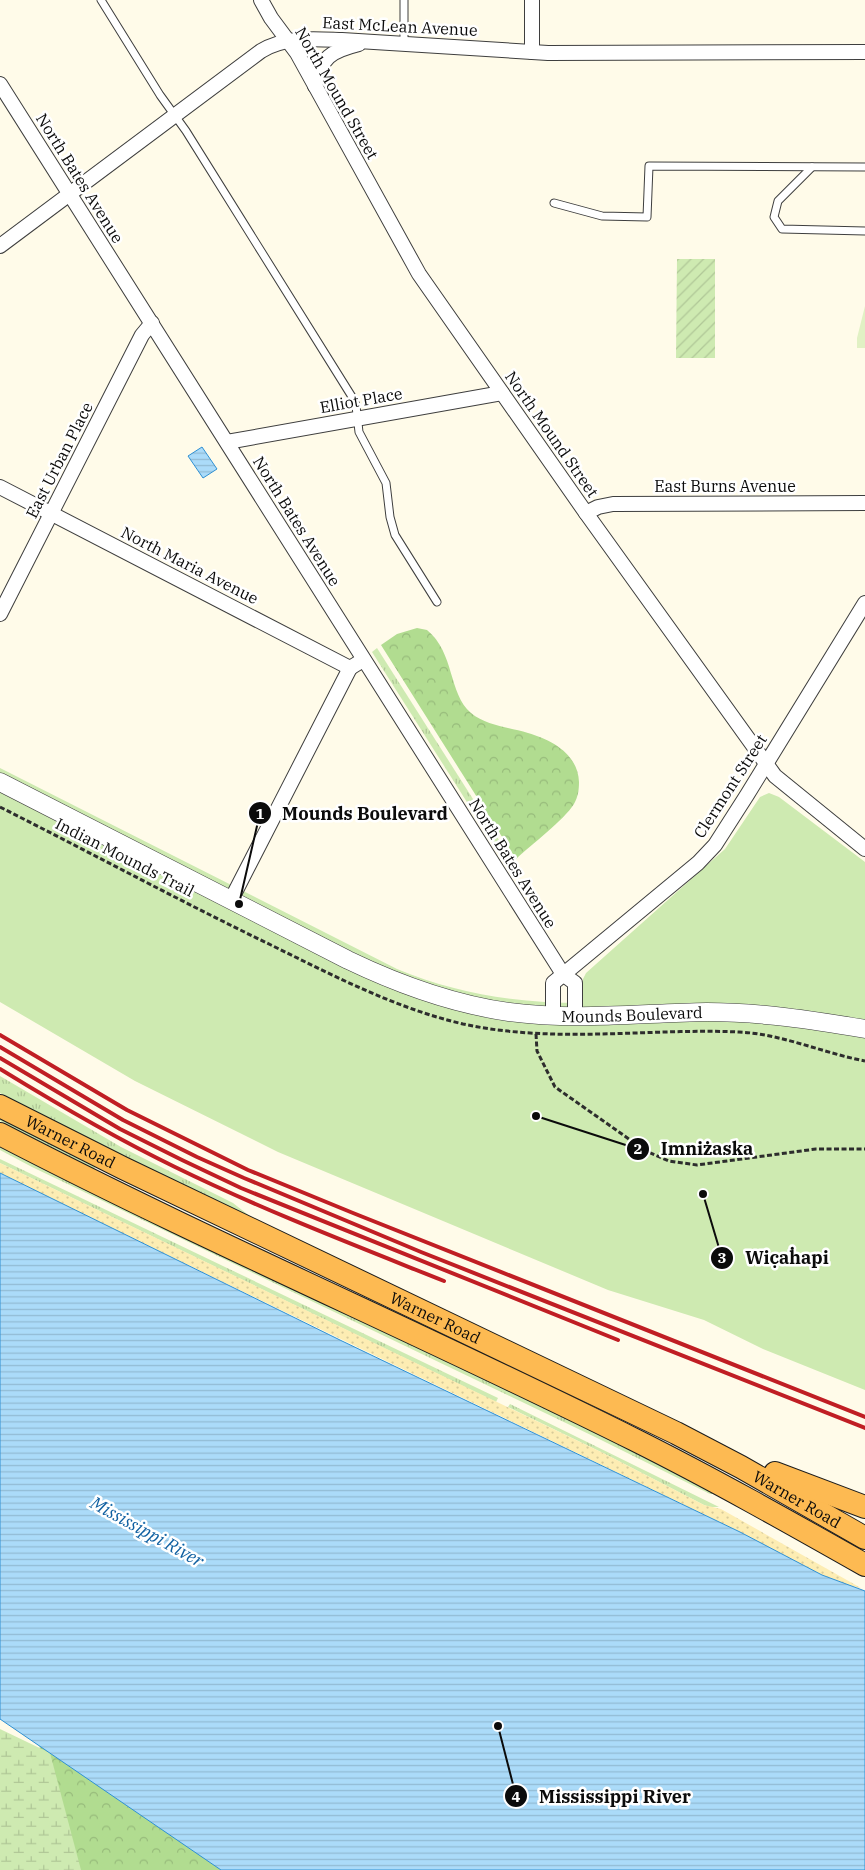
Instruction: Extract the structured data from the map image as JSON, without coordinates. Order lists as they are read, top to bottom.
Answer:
{
  "streets": {
    "highway": ["Warner Road"],
    "street": [
      "East McLean Avenue",
      "North Mound Street",
      "North Bates Avenue",
      "Elliot Place",
      "East Urban Place",
      "East Burns Avenue",
      "North Maria Avenue",
      "Clermont Street",
      "Mounds Boulevard"
    ],
    "path": ["Indian Mounds Trail"]
  },
  "crossings": [
    ["East McLean Avenue", "North Mound Street"],
    ["East McLean Avenue", "North Bates Avenue"],
    ["North Mound Street", "Elliot Place"],
    ["North Mound Street", "East Burns Avenue"],
    ["North Mound Street", "Clermont Street"],
    ["North Bates Avenue", "Elliot Place"],
    ["North Bates Avenue", "East Urban Place"],
    ["North Bates Avenue", "Clermont Street"],
    ["East Urban Place", "North Maria Avenue"],
    ["Clermont Street", "Mounds Boulevard"]
  ],
  "water": ["Mississippi River"],
  "places": [
    "Mounds Boulevard",
    "Imniżaska",
    "Wic̣aḣapi",
    "Mississippi River"
  ]
}
